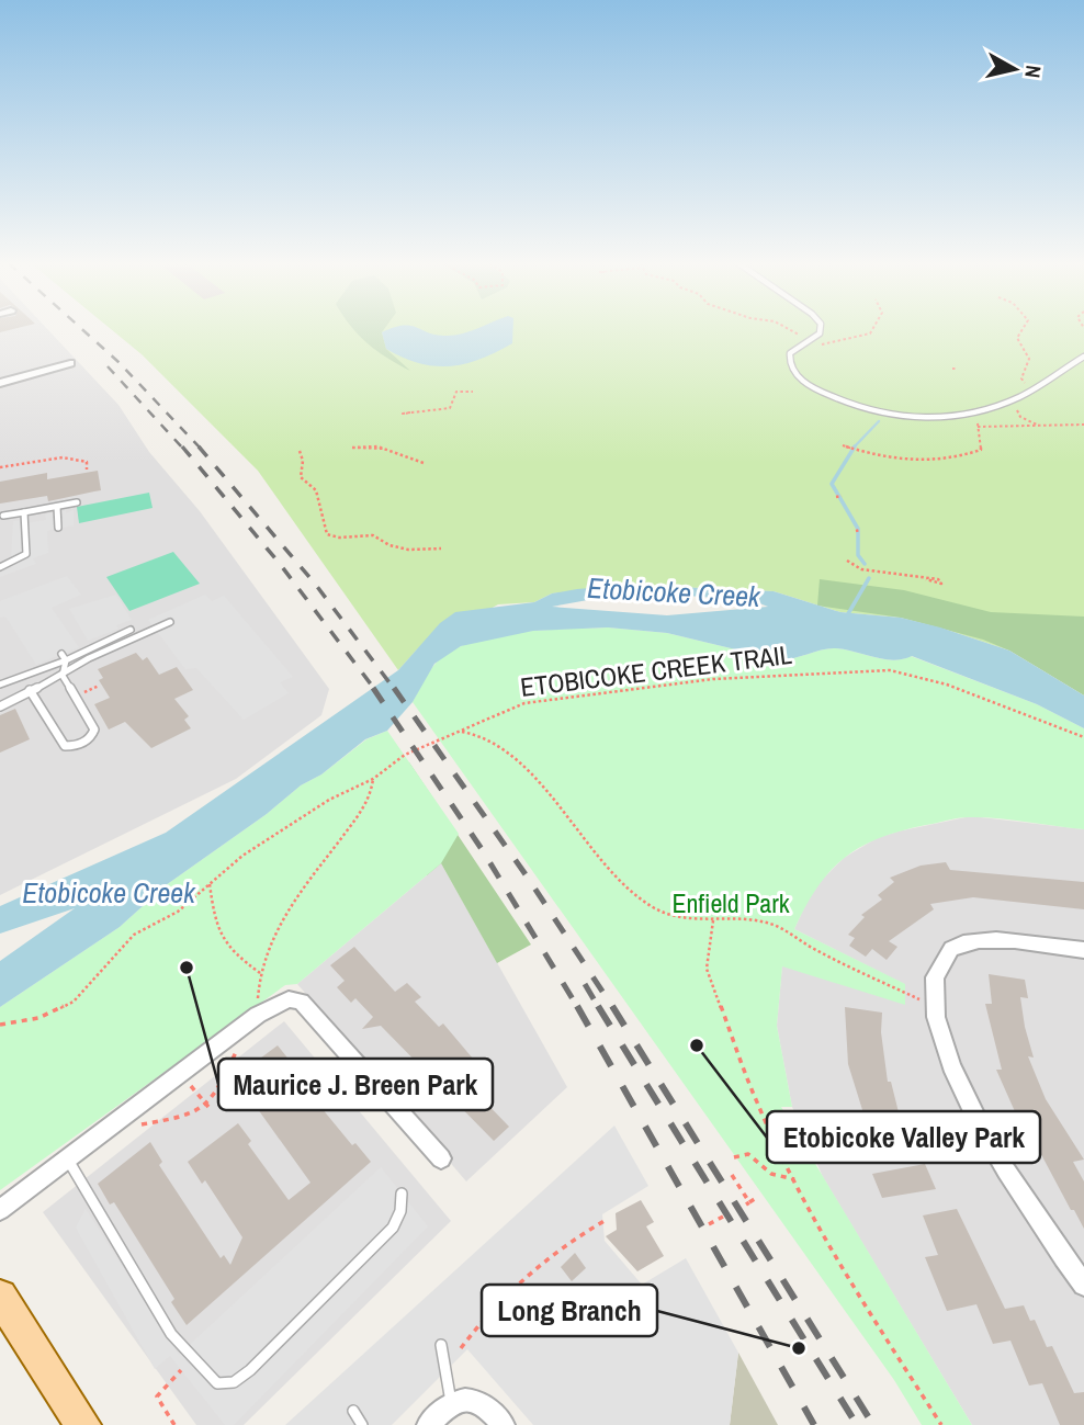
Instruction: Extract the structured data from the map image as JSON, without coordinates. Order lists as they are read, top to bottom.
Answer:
{
  "streets": {
    "path": ["ETOBICOKE CREEK TRAIL"]
  },
  "water": ["Etobicoke Creek"],
  "parks": ["Enfield Park"],
  "places": ["Maurice J. Breen Park", "Etobicoke Valley Park", "Long Branch"],
  "north": "right"
}
